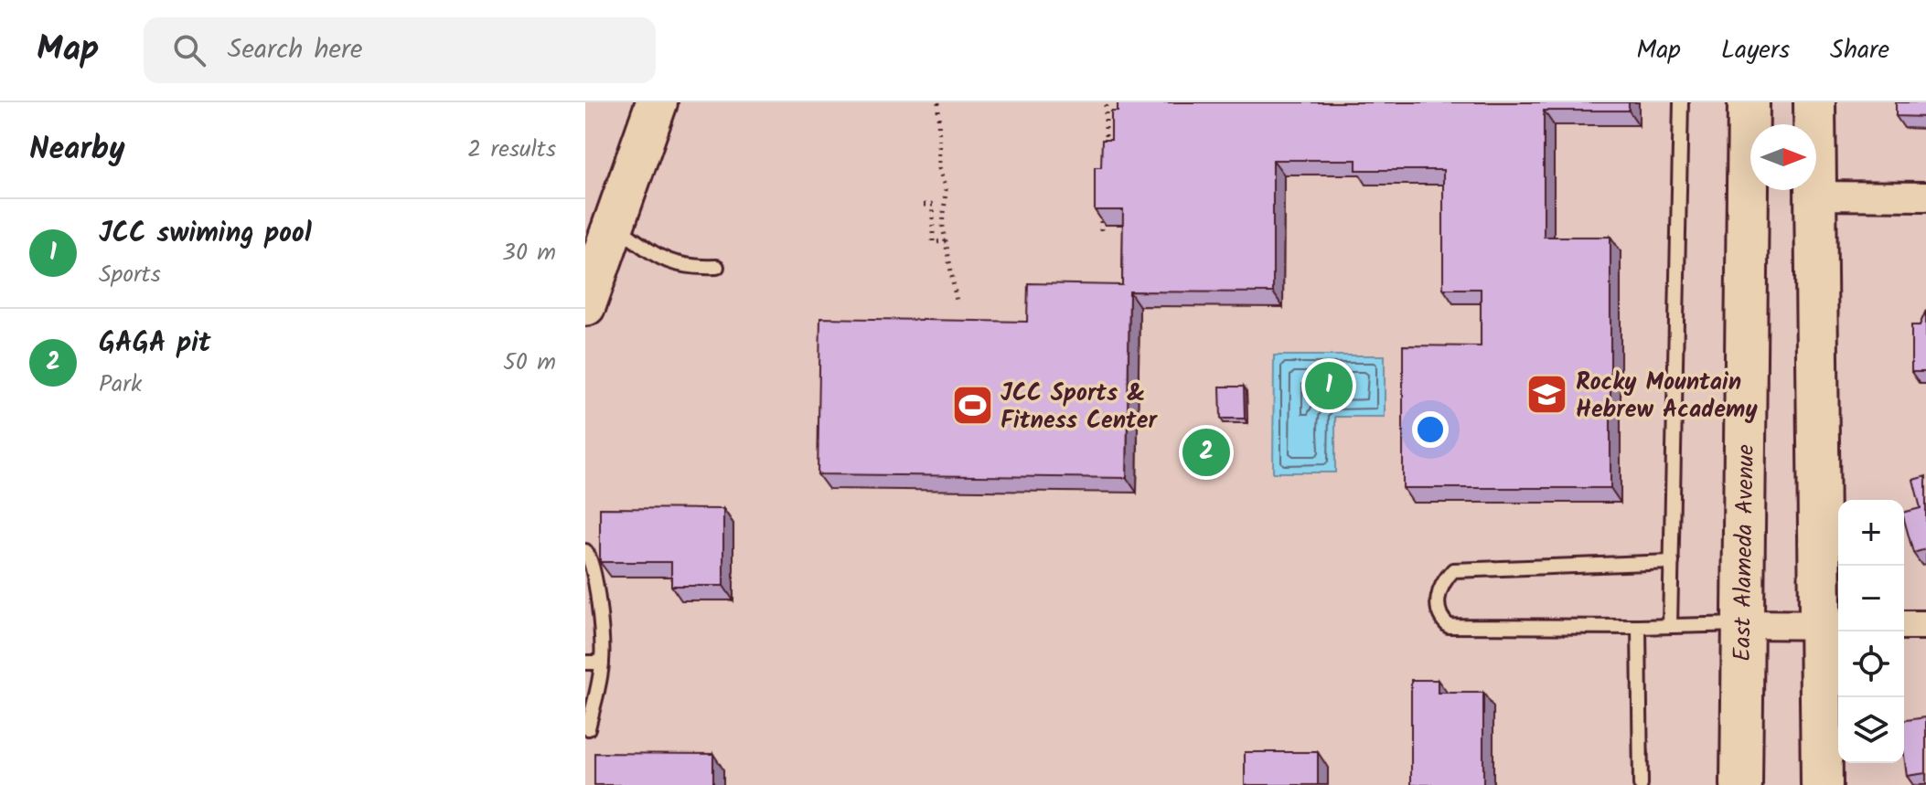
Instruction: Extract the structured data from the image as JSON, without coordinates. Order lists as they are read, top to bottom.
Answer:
{
  "streets": {
    "main road": ["East Alameda Avenue"]
  },
  "places": {
    "school or university": ["Rocky Mountain Hebrew Academy"],
    "sports": ["JCC Sports & Fitness Center"]
  },
  "north": "right",
  "page": {
    "header": "Map",
    "search": "Search here",
    "nav": ["Map", "Layers", "Share"],
    "heading": ["Nearby", "2 results"],
    "list": [
      {
        "mark": "1",
        "name": "JCC swiming pool",
        "note": "Sports",
        "value": "30 m"
      },
      {
        "mark": "2",
        "name": "GAGA pit",
        "note": "Park",
        "value": "50 m"
      }
    ],
    "pins": ["1", "2"],
    "map_buttons": ["+", "−"]
  }
}
